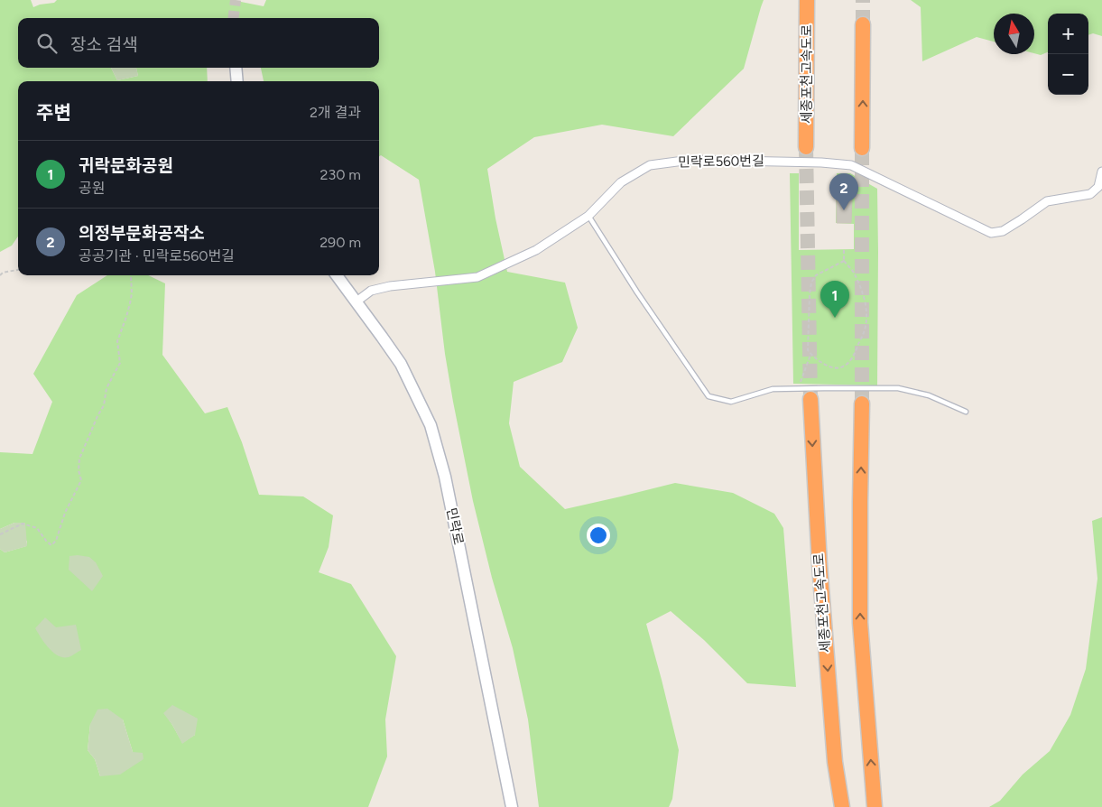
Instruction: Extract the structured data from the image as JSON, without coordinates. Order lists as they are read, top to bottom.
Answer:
{
  "streets": {
    "highway": ["세종포천고속도로"],
    "main road": ["민락로"],
    "street": ["민락로560번길"]
  },
  "crossings": [
    ["민락로560번길", "민락로"]
  ],
  "north": "top",
  "page": {
    "map_buttons": ["+", "−"],
    "search": "장소 검색",
    "heading": ["주변", "2개 결과"],
    "list": [
      {
        "mark": "1",
        "name": "귀락문화공원",
        "note": "공원",
        "value": "230 m"
      },
      {
        "mark": "2",
        "name": "의정부문화공작소",
        "note": "공공기관 · 민락로560번길",
        "value": "290 m"
      }
    ],
    "pins": ["2", "1"]
  }
}
